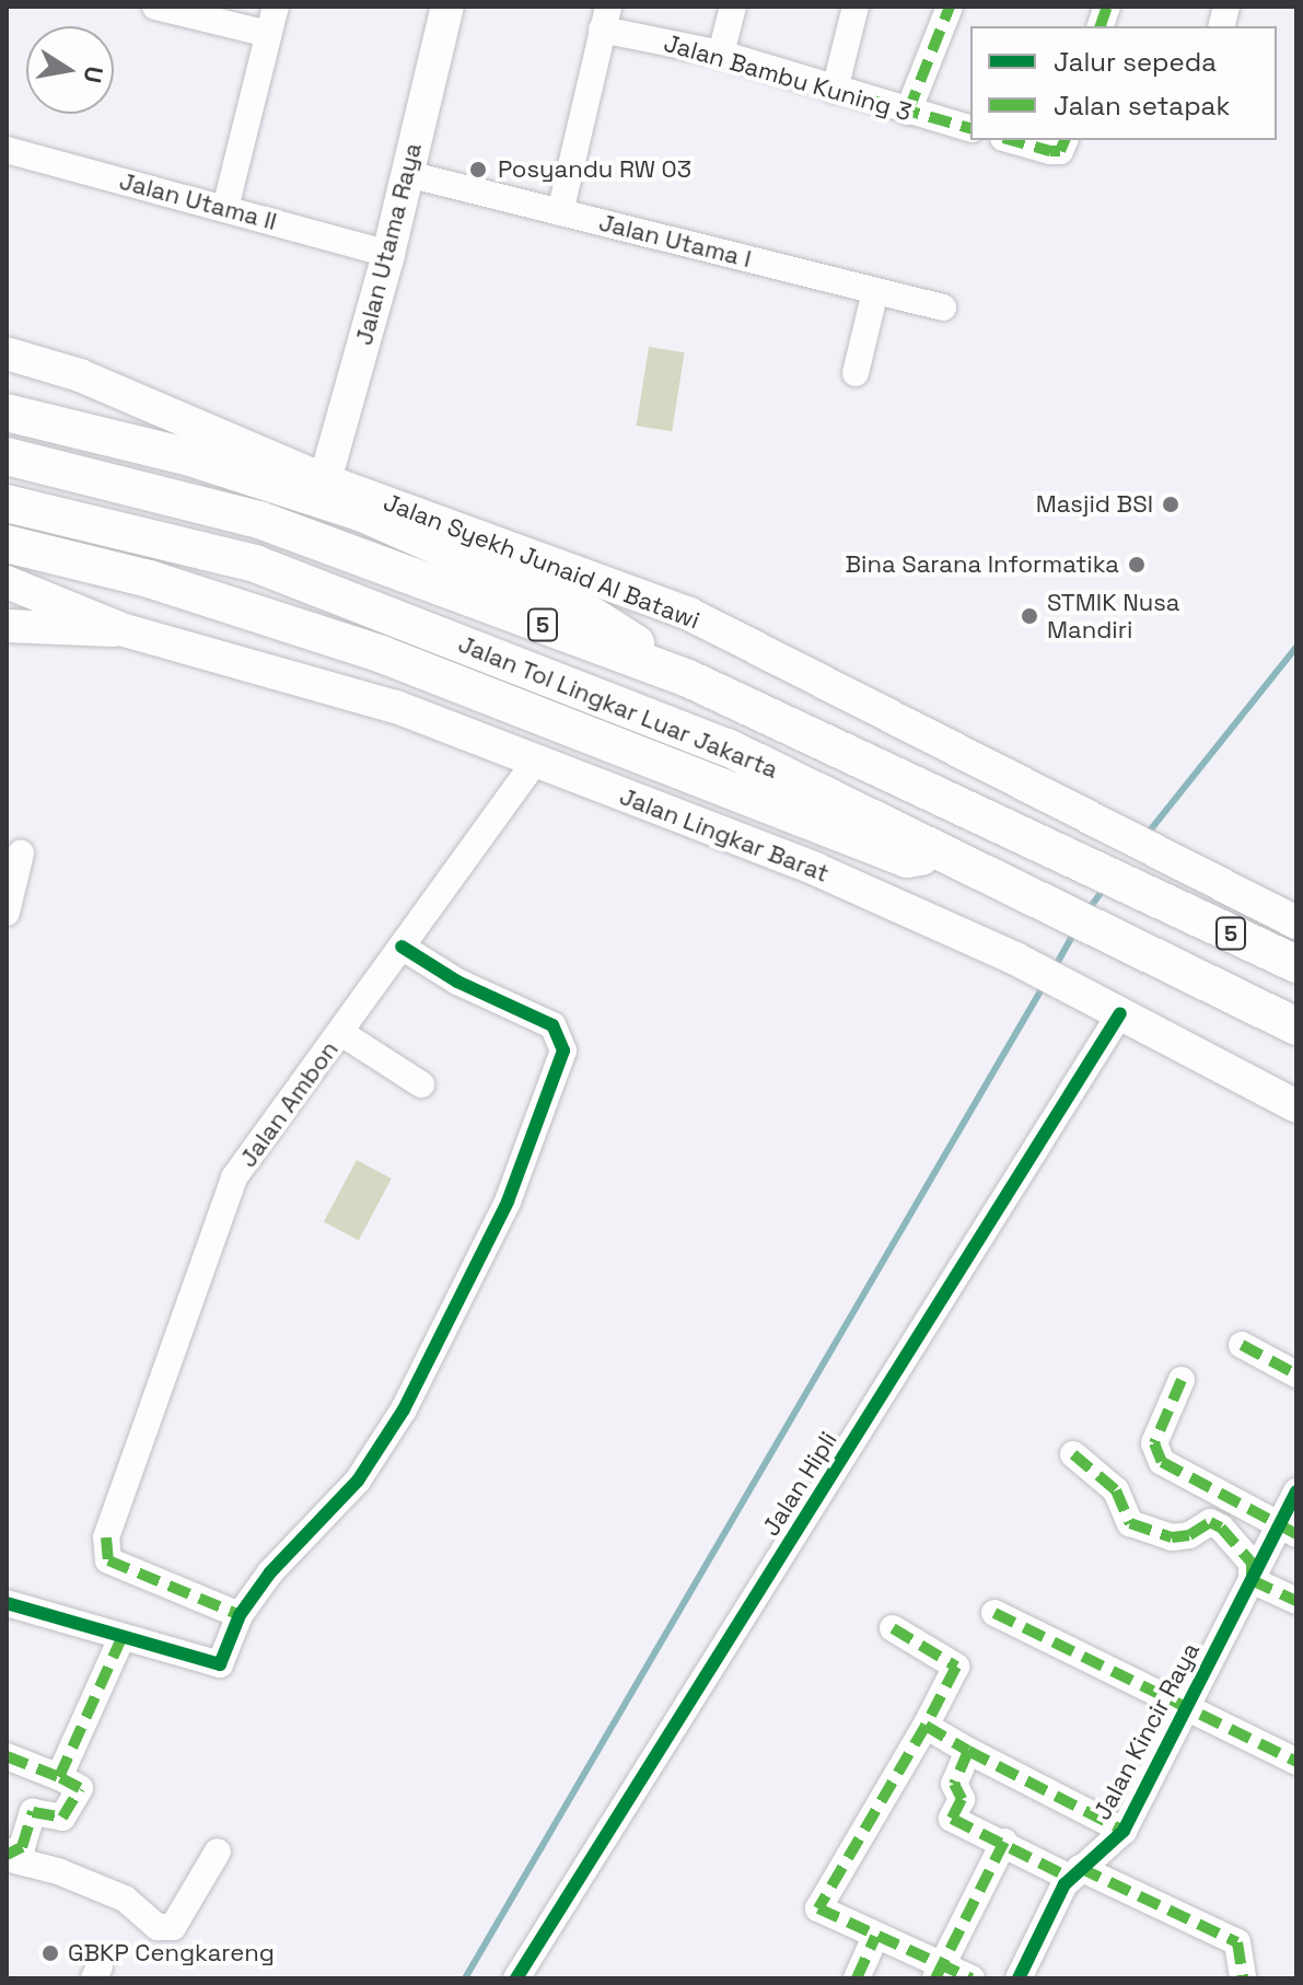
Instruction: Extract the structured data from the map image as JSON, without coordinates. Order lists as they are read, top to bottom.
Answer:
{
  "streets": {
    "highway": ["5", "Jalan Tol Lingkar Luar Jakarta"],
    "main road": ["Jalan Utama Raya", "Jalan Syekh Junaid Al Batawi", "Jalan Lingkar Barat"],
    "street": [
      "Jalan Bambu Kuning 3",
      "Jalan Utama II",
      "Jalan Utama I",
      "Jalan Ambon",
      "Jalan Hipli",
      "Jalan Kincir Raya"
    ]
  },
  "crossings": [
    ["Jalan Utama II", "Jalan Utama Raya"],
    ["Jalan Utama I", "Jalan Utama Raya"],
    ["Jalan Utama Raya", "Jalan Syekh Junaid Al Batawi"],
    ["Jalan Lingkar Barat", "Jalan Ambon"],
    ["Jalan Lingkar Barat", "Jalan Hipli"]
  ],
  "places": [
    "Posyandu RW 03",
    "Masjid BSI",
    "Bina Sarana Informatika",
    "STMIK Nusa Mandiri",
    "GBKP Cengkareng"
  ],
  "legend": ["Jalur sepeda", "Jalan setapak"],
  "north": "right"
}
